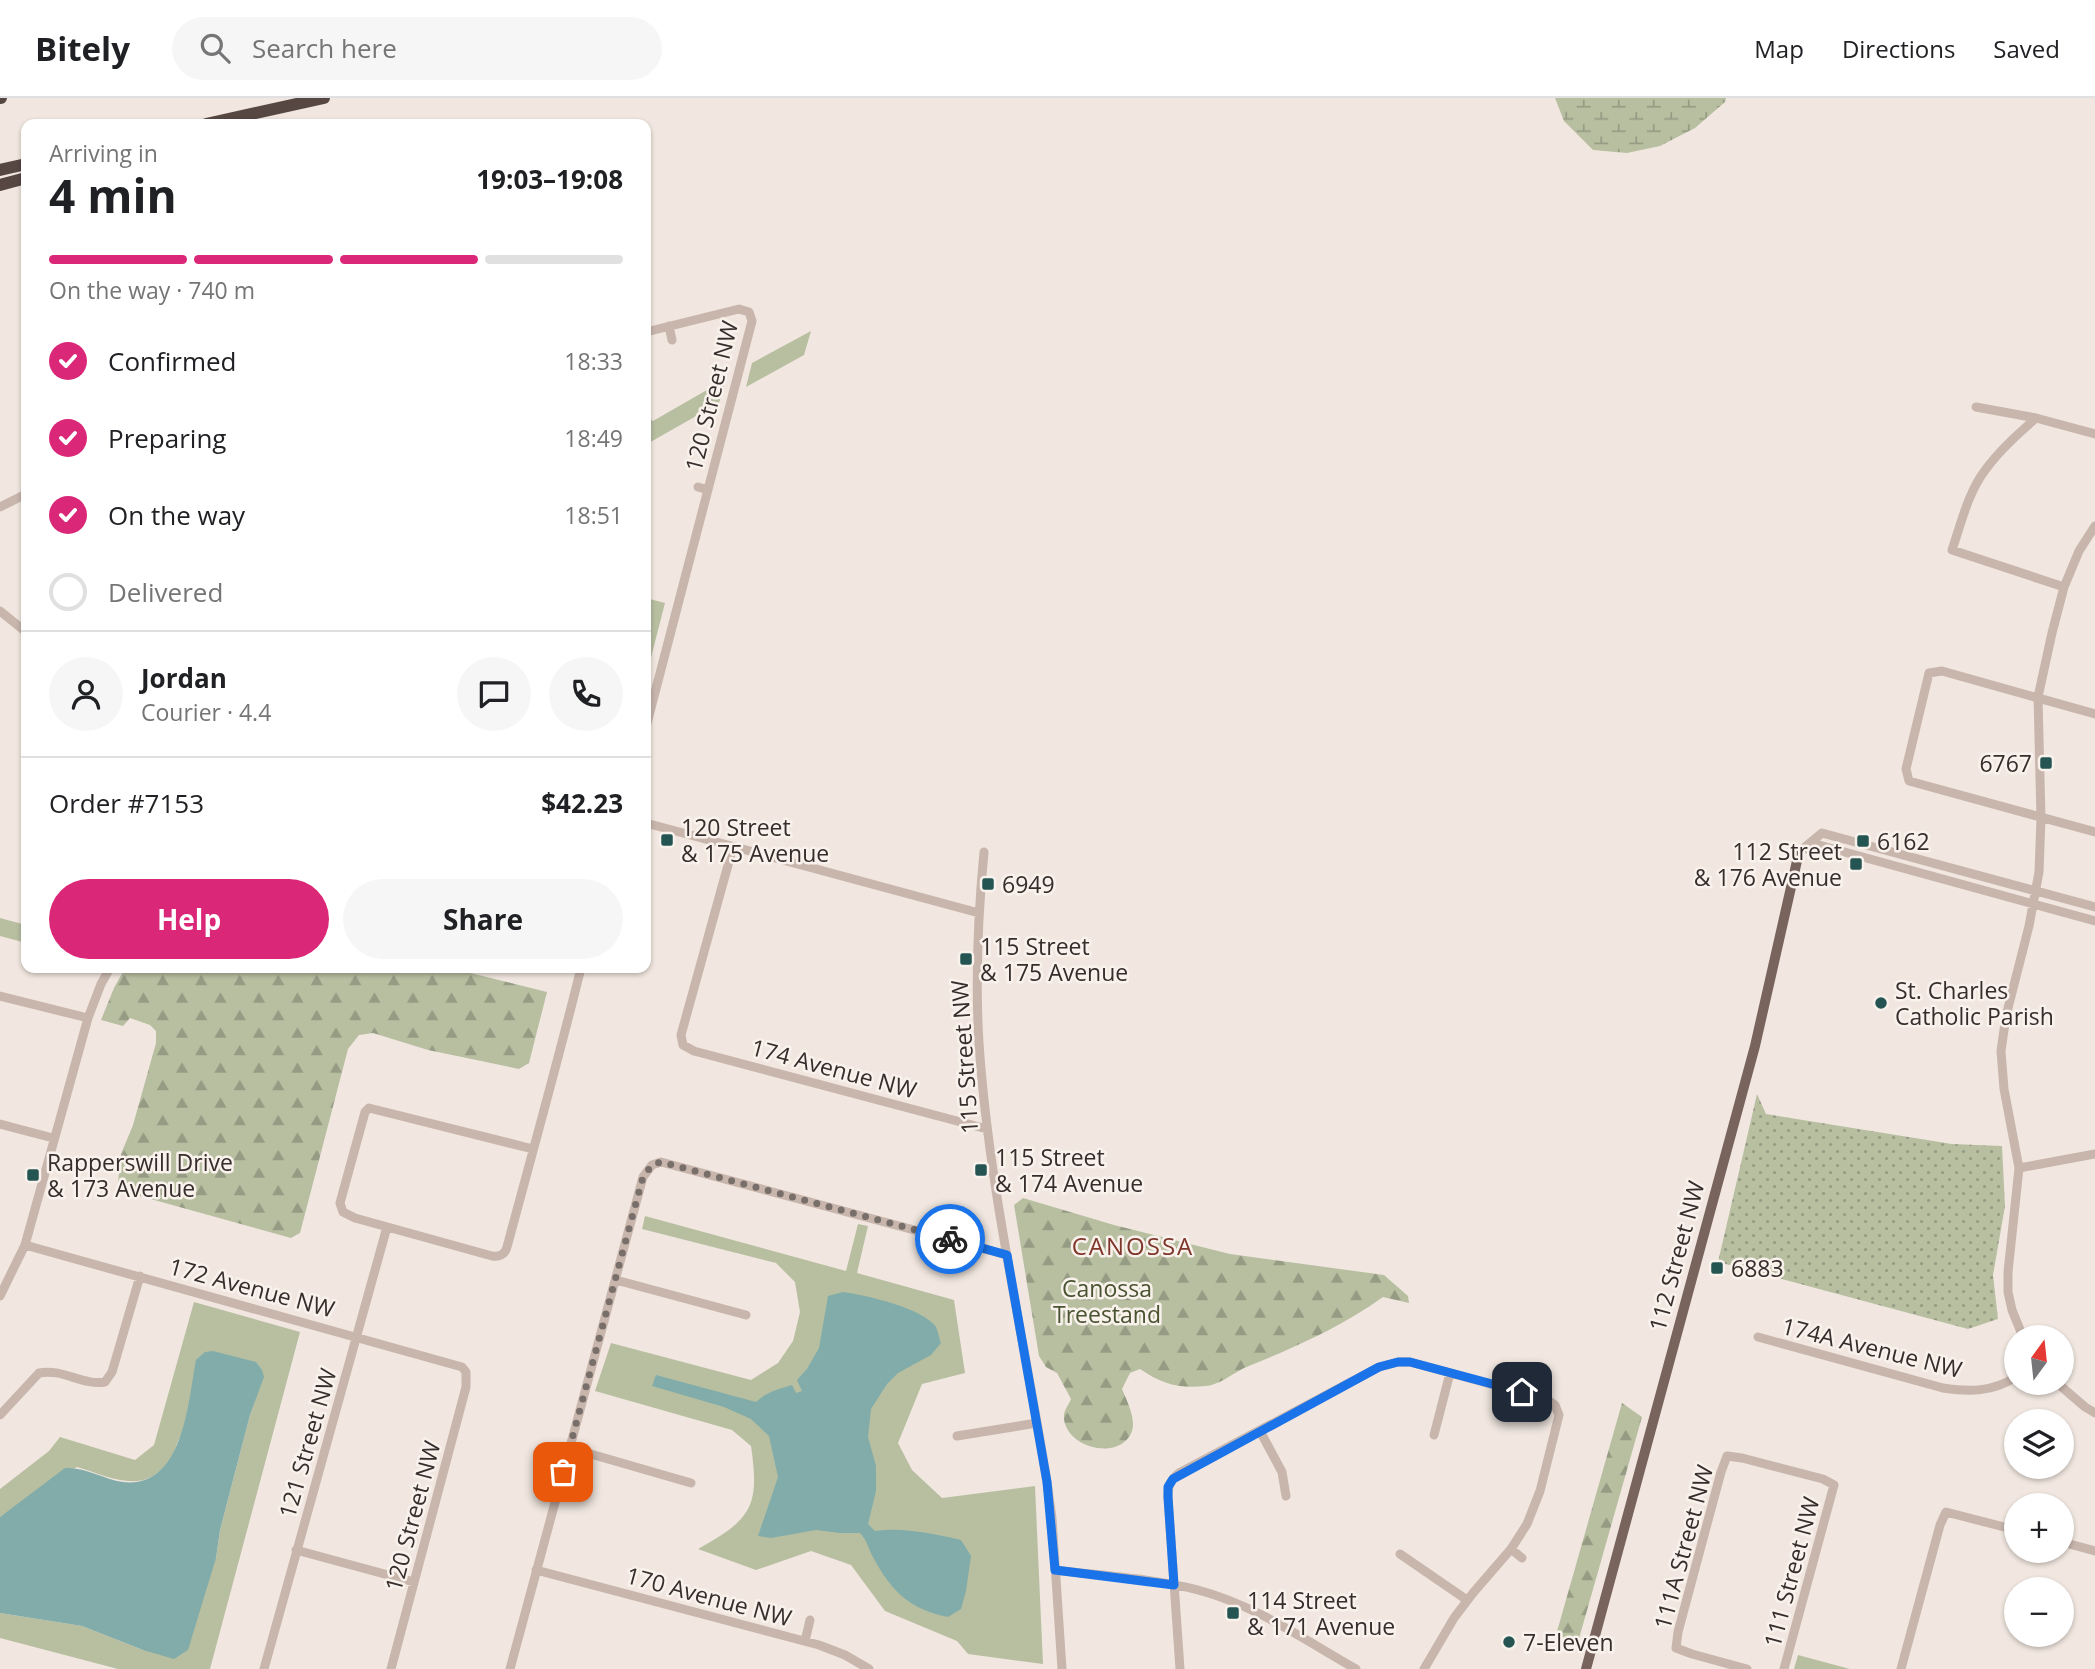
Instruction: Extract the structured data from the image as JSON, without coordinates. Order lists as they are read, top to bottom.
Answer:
{
  "streets": {
    "main road": ["112 Street NW"],
    "street": [
      "120 Street NW",
      "115 Street NW",
      "174 Avenue NW",
      "172 Avenue NW",
      "174A Avenue NW",
      "121 Street NW",
      "111A Street NW",
      "111 Street NW",
      "170 Avenue NW"
    ]
  },
  "crossings": [
    ["120 Street NW", "172 Avenue NW"],
    ["115 Street NW", "174 Avenue NW"],
    ["172 Avenue NW", "121 Street NW"],
    ["111A Street NW", "111 Street NW"]
  ],
  "districts": ["CANOSSA"],
  "parks": ["Canossa Treestand"],
  "places": {
    "transit": [
      "6767",
      "120 Street & 175 Avenue",
      "6162",
      "112 Street & 176 Avenue",
      "6949",
      "115 Street & 175 Avenue",
      "115 Street & 174 Avenue",
      "Rapperswill Drive & 173 Avenue",
      "6883",
      "114 Street & 171 Avenue"
    ],
    "other": ["St. Charles Catholic Parish", "7-Eleven"]
  },
  "north": "top",
  "page": {
    "header": "Bitely",
    "search": "Search here",
    "nav": ["Map", "Directions", "Saved"],
    "heading": ["4 min", "Arriving in", "19:03–19:08"],
    "panel": [
      "Jordan",
      "Courier · 4.4",
      "Order #7153",
      "$42.23"
    ],
    "bar": "On the way · 740 m",
    "list": [
      ["Confirmed", "18:33"],
      ["Preparing", "18:49"],
      ["On the way", "18:51"],
      "Delivered"
    ],
    "buttons": ["Help", "Share"],
    "map_buttons": ["+", "−"]
  }
}
